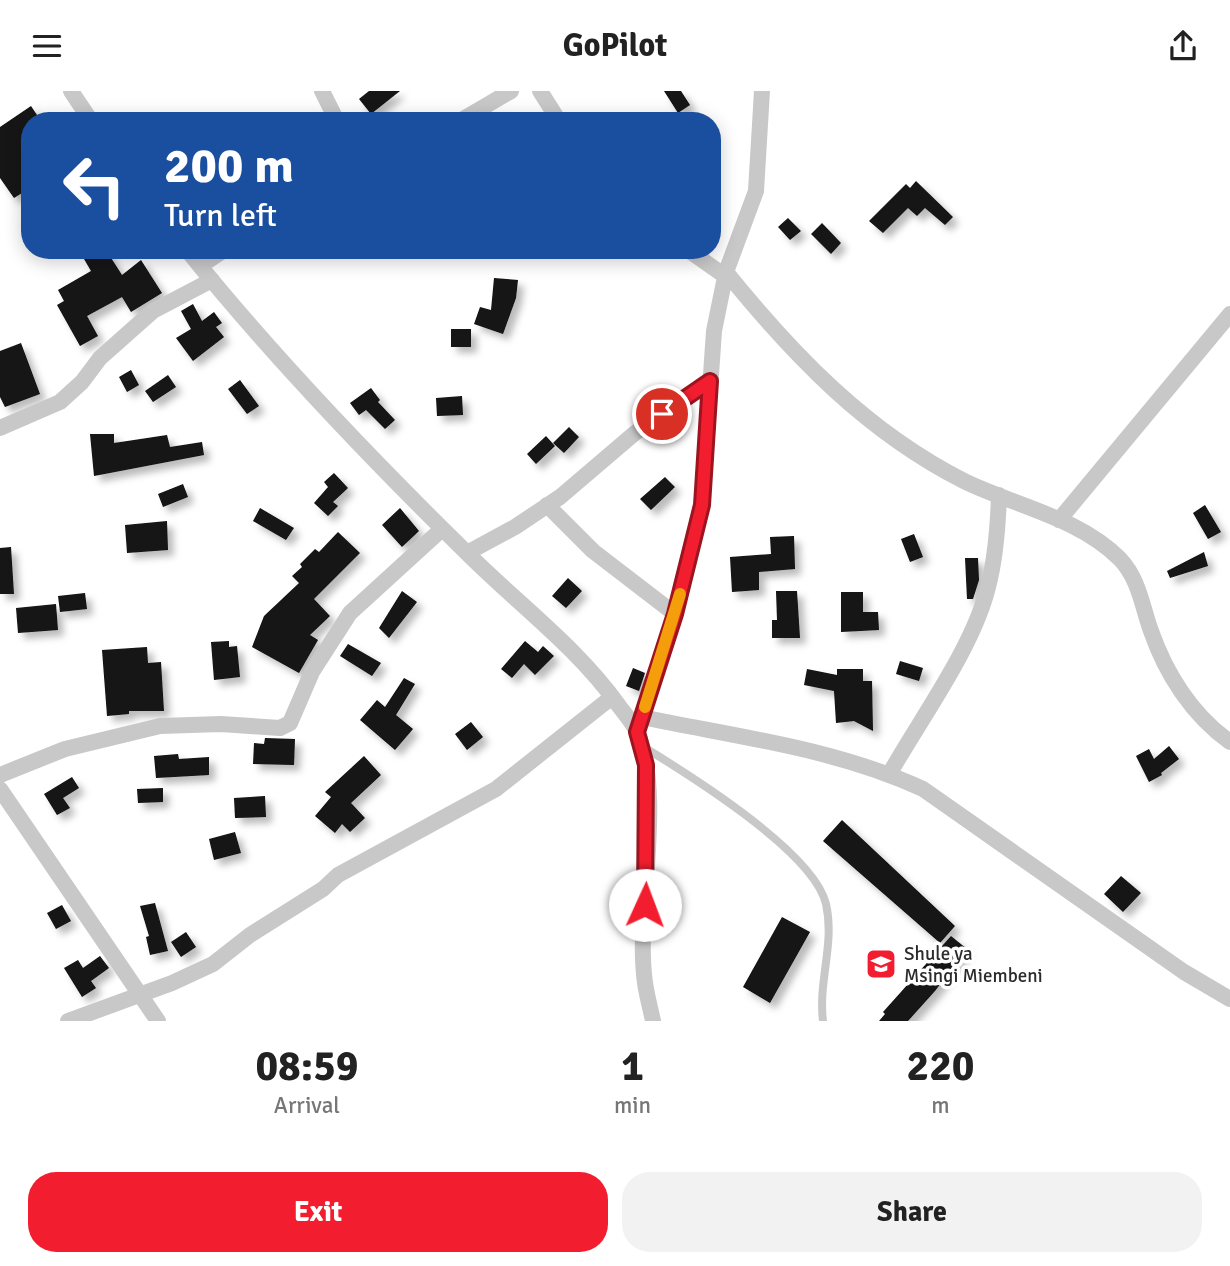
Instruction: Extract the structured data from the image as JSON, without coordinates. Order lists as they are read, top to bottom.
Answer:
{
  "places": {
    "school or university": ["Shule ya Msingi Miembeni"]
  },
  "page": {
    "header": "GoPilot",
    "turn": ["200 m", "Turn left"],
    "eta": [
      "08:59",
      "Arrival",
      "1",
      "min",
      "220",
      "m"
    ],
    "buttons": ["Exit", "Share"]
  }
}
